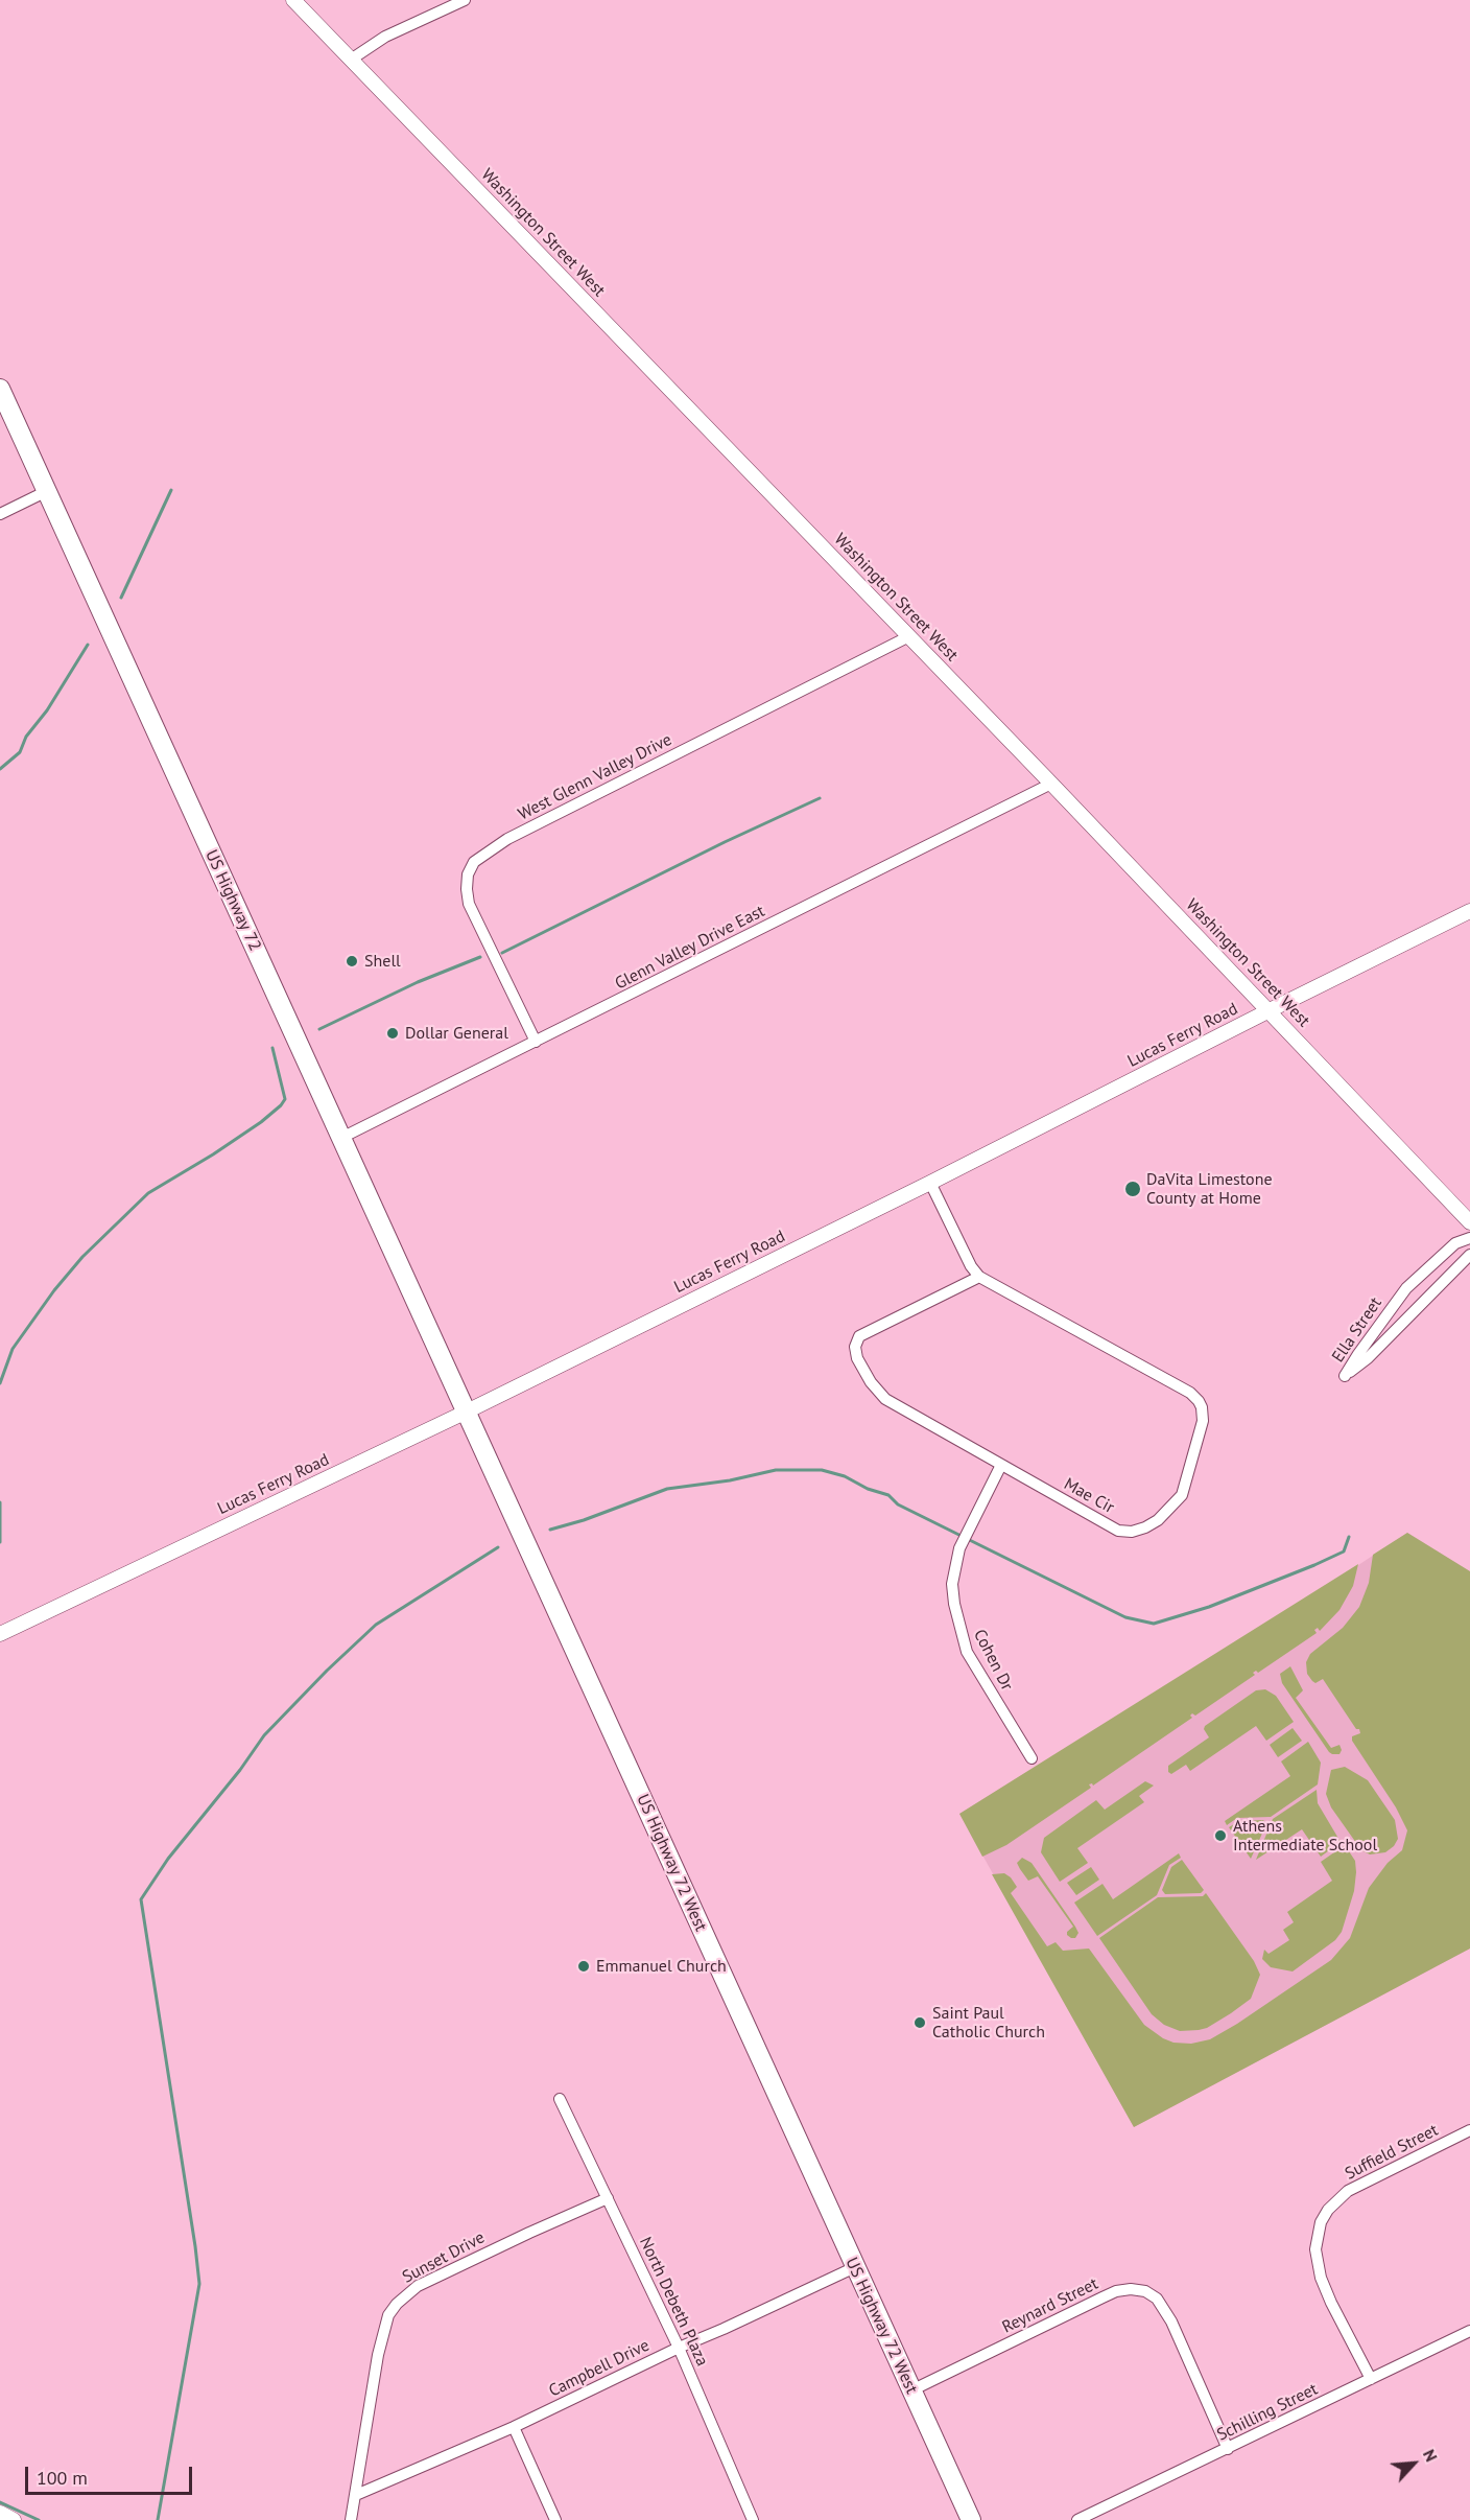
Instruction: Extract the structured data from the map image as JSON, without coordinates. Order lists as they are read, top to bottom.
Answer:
{
  "streets": {
    "highway": ["US Highway 72", "US Highway 72 West"],
    "street": [
      "Washington Street West",
      "West Glenn Valley Drive",
      "Glenn Valley Drive East",
      "Lucas Ferry Road",
      "Ella Street",
      "Mae Cir",
      "Cohen Dr",
      "Suffield Street",
      "Sunset Drive",
      "North Debeth Plaza",
      "Reynard Street",
      "Campbell Drive",
      "Schilling Street"
    ]
  },
  "crossings": [
    ["Washington Street West", "West Glenn Valley Drive"],
    ["Washington Street West", "Glenn Valley Drive East"],
    ["Washington Street West", "Lucas Ferry Road"],
    ["West Glenn Valley Drive", "Glenn Valley Drive East"],
    ["US Highway 72", "Glenn Valley Drive East"],
    ["US Highway 72", "Lucas Ferry Road"],
    ["US Highway 72", "US Highway 72 West"],
    ["Lucas Ferry Road", "Mae Cir"],
    ["Lucas Ferry Road", "US Highway 72 West"],
    ["Mae Cir", "Cohen Dr"],
    ["US Highway 72 West", "Reynard Street"],
    ["US Highway 72 West", "Campbell Drive"],
    ["Suffield Street", "Schilling Street"],
    ["Sunset Drive", "North Debeth Plaza"],
    ["Sunset Drive", "Campbell Drive"],
    ["North Debeth Plaza", "Campbell Drive"],
    ["Reynard Street", "Schilling Street"]
  ],
  "places": [
    "Shell",
    "Dollar General",
    "DaVita Limestone County at Home",
    "Athens Intermediate School",
    "Emmanuel Church",
    "Saint Paul Catholic Church"
  ],
  "scale_bar": "100 m",
  "north": "top right"
}
